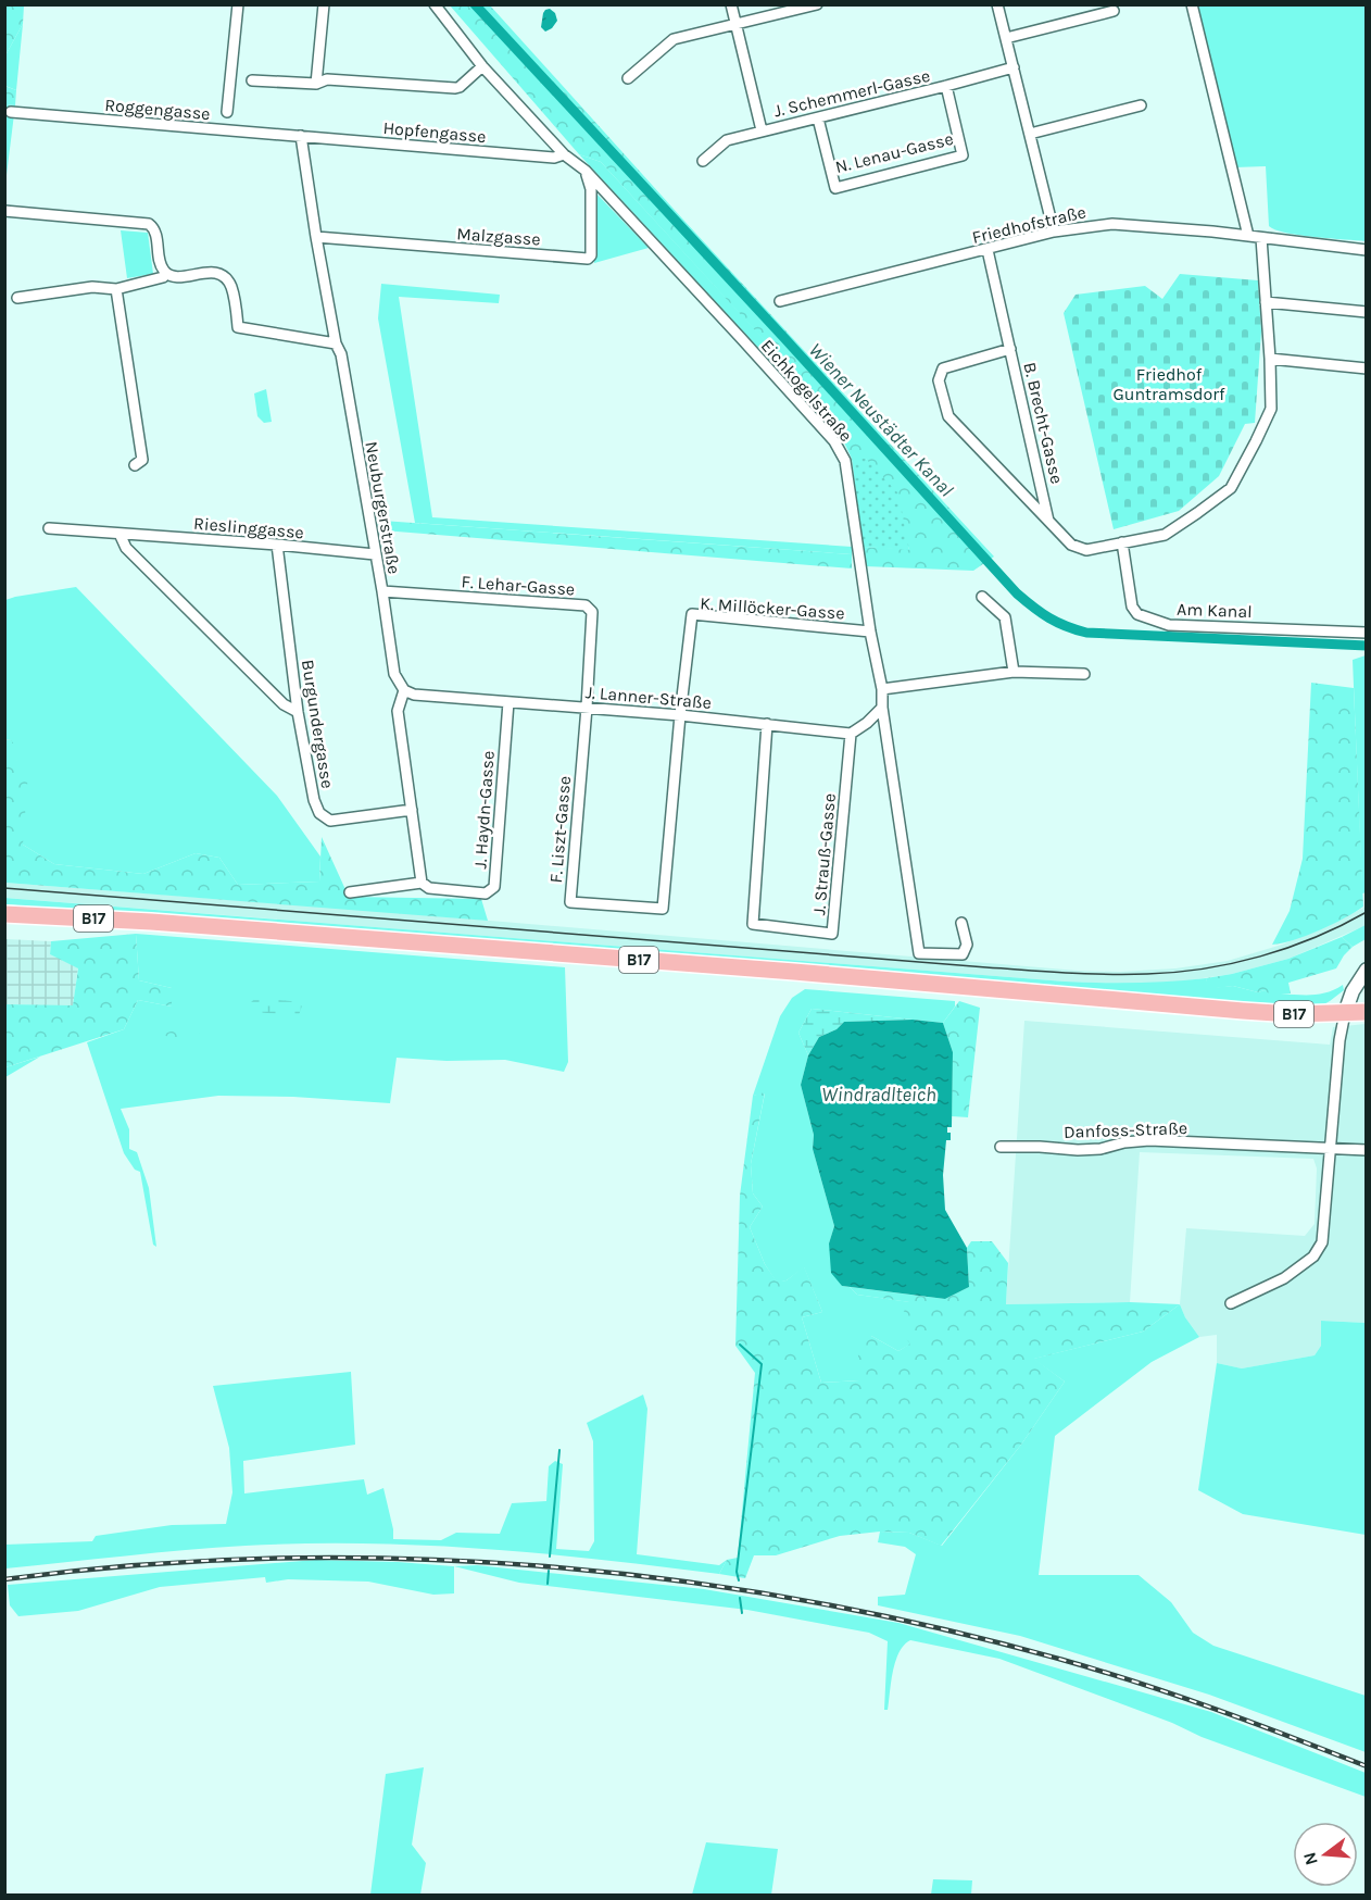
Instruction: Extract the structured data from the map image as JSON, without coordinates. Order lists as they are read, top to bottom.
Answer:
{
  "streets": {
    "main road": ["B17"],
    "street": [
      "J. Schemmerl-Gasse",
      "Roggengasse",
      "Hopfengasse",
      "N. Lenau-Gasse",
      "Friedhofstraße",
      "Malzgasse",
      "Eichkogelstraße",
      "B. Brecht-Gasse",
      "Neuburgerstraße",
      "Rieslinggasse",
      "F. Lehar-Gasse",
      "K. Millöcker-Gasse",
      "Am Kanal",
      "J. Lanner-Straße",
      "Burgundergasse",
      "J. Haydn-Gasse",
      "F. Liszt-Gasse",
      "J. Strauß-Gasse",
      "Danfoss-Straße"
    ]
  },
  "crossings": [
    ["J. Schemmerl-Gasse", "N. Lenau-Gasse"],
    ["Roggengasse", "Hopfengasse"],
    ["Roggengasse", "Neuburgerstraße"],
    ["Hopfengasse", "Eichkogelstraße"],
    ["Hopfengasse", "Neuburgerstraße"],
    ["Friedhofstraße", "B. Brecht-Gasse"],
    ["Malzgasse", "Eichkogelstraße"],
    ["Malzgasse", "Neuburgerstraße"],
    ["Eichkogelstraße", "K. Millöcker-Gasse"],
    ["Neuburgerstraße", "Rieslinggasse"],
    ["Neuburgerstraße", "F. Lehar-Gasse"],
    ["Neuburgerstraße", "J. Lanner-Straße"],
    ["Rieslinggasse", "Burgundergasse"],
    ["F. Lehar-Gasse", "J. Lanner-Straße"],
    ["F. Lehar-Gasse", "F. Liszt-Gasse"],
    ["K. Millöcker-Gasse", "J. Lanner-Straße"],
    ["K. Millöcker-Gasse", "F. Liszt-Gasse"],
    ["J. Lanner-Straße", "J. Haydn-Gasse"],
    ["J. Lanner-Straße", "F. Liszt-Gasse"],
    ["J. Lanner-Straße", "J. Strauß-Gasse"]
  ],
  "water": ["Wiener Neustädter Kanal", "Windradlteich"],
  "parks": ["Friedhof Guntramsdorf"],
  "north": "left"
}
